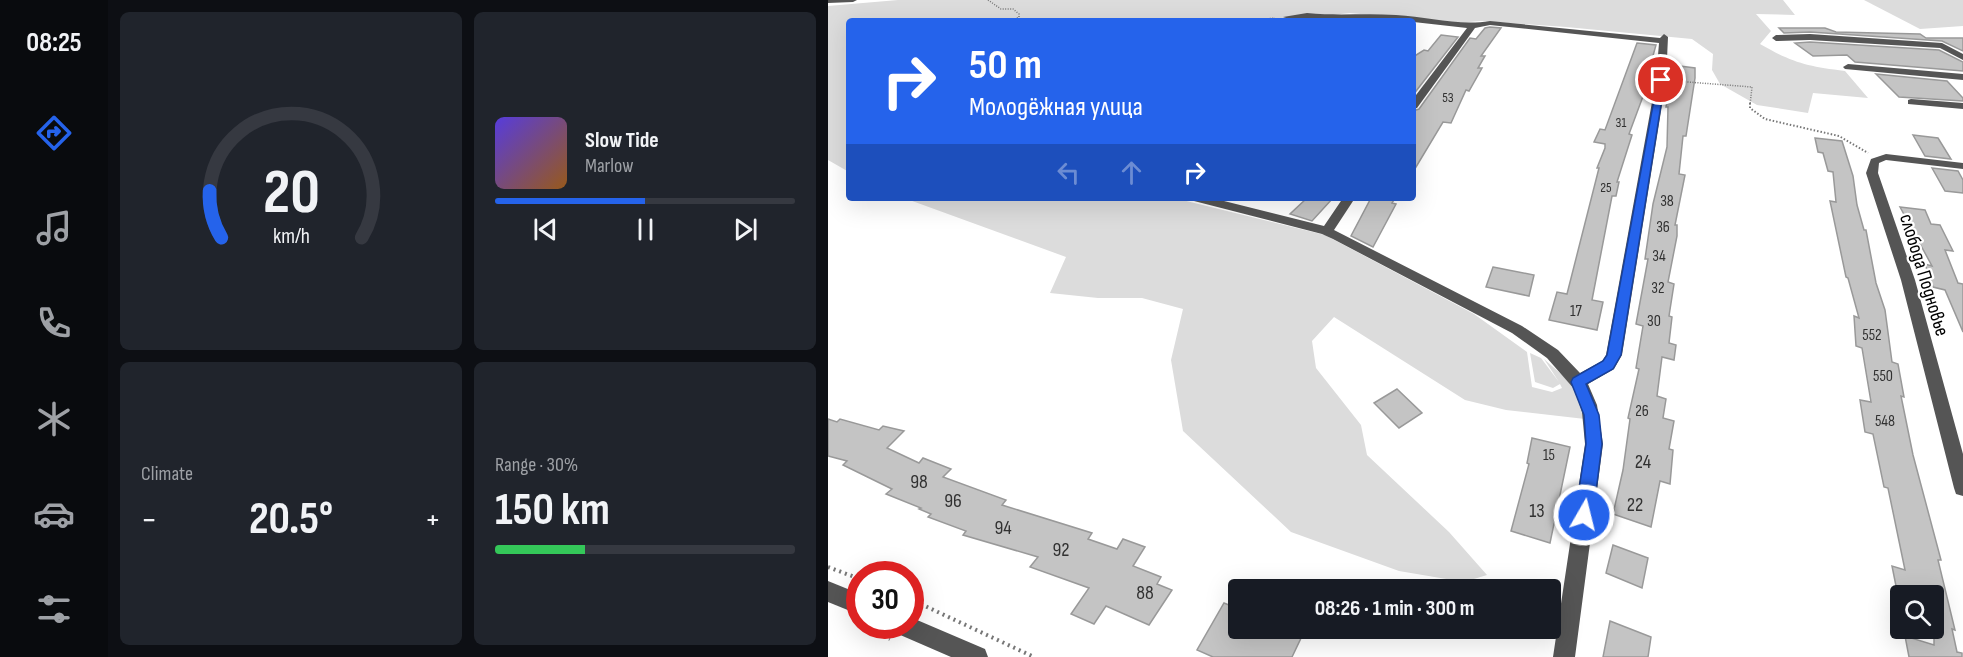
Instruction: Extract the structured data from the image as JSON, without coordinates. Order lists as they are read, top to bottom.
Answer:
{
  "streets": {
    "street": ["слобода Подновье"]
  },
  "house_numbers": [
    "53",
    "31",
    "25",
    "38",
    "36",
    "34",
    "32",
    "17",
    "30",
    "552",
    "550",
    "26",
    "548",
    "15",
    "24",
    "98",
    "96",
    "22",
    "13",
    "94",
    "92",
    "88"
  ],
  "page": {
    "tabs": "08:25",
    "turn": ["50 m", "Молодёжная улица"],
    "song": ["Slow Tide", "Marlow"],
    "tile": [
      "Climate",
      ["Range · 30%", "150 km"]
    ],
    "heat": ["−", "20.5°", "+"],
    "limit": "30",
    "trip": "08:26 · 1 min · 300 m",
    "gauge": ["20", "km/h"]
  }
}
